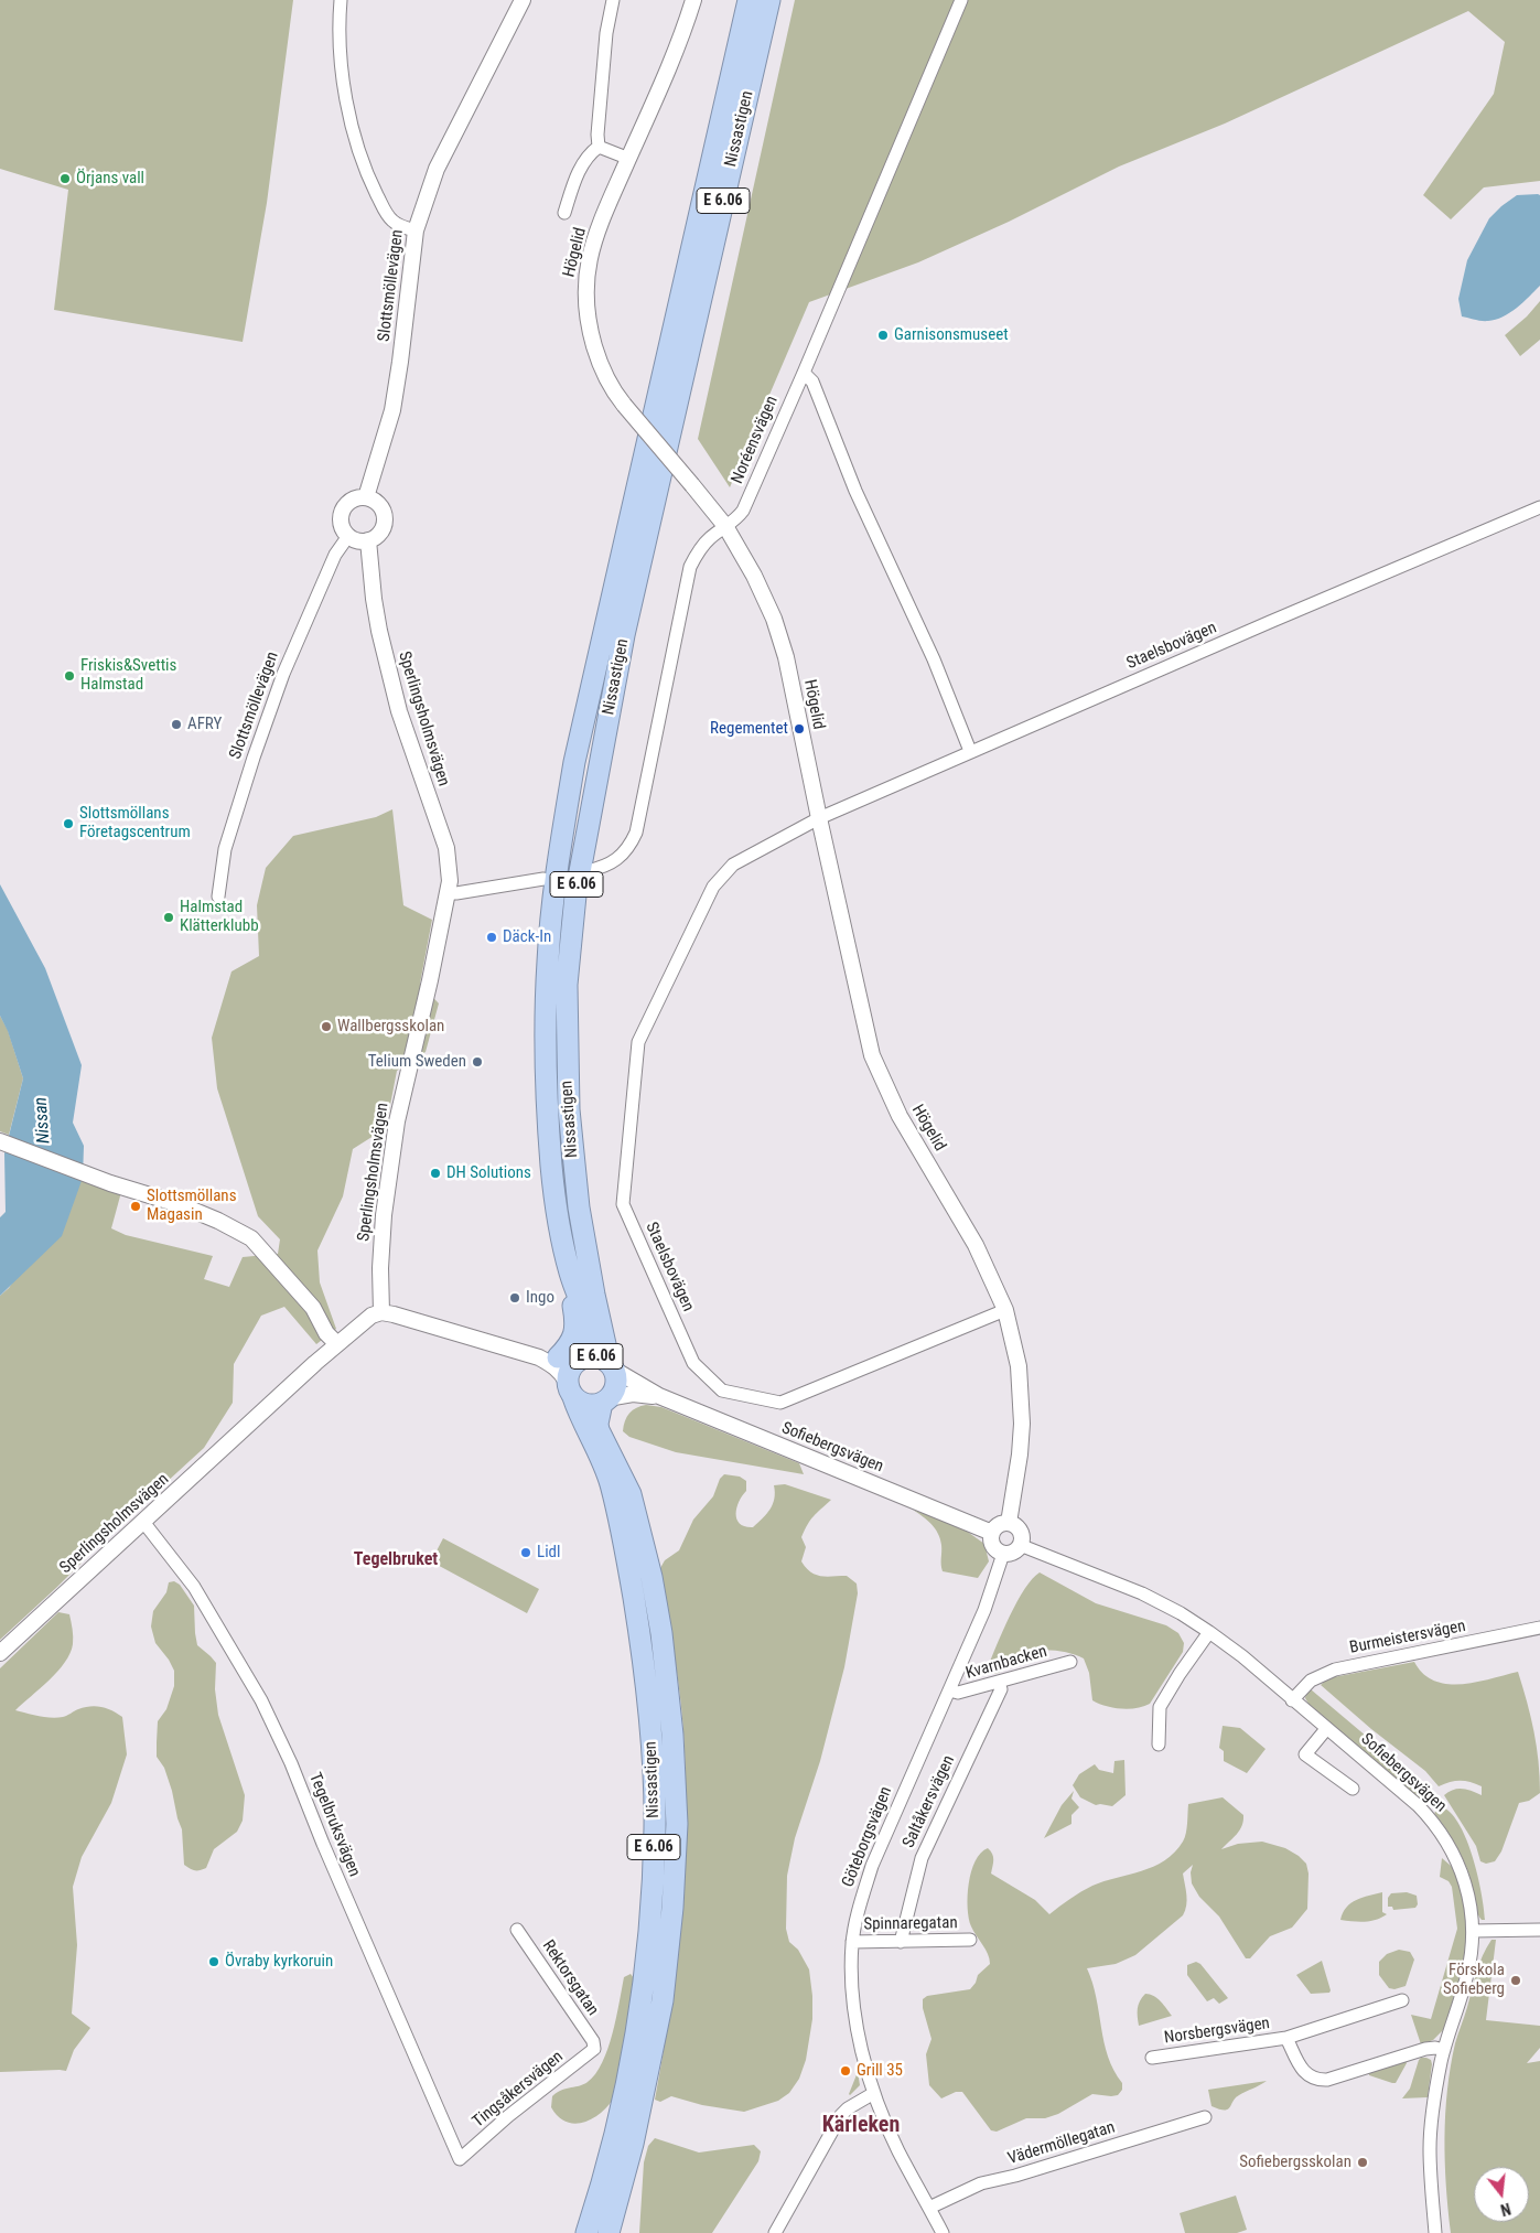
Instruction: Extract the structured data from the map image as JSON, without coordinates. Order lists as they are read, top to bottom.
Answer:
{
  "streets": {
    "highway": ["Nissastigen", "E 6.06"],
    "street": [
      "Högelid",
      "Slottsmöllevägen",
      "Noréensvägen",
      "Staelsbovägen",
      "Sperlingsholmsvägen",
      "Sofiebergsvägen",
      "Burmeistersvägen",
      "Kvarnbacken",
      "Saltåkersvägen",
      "Tegelbruksvägen",
      "Göteborgsvägen",
      "Spinnaregatan",
      "Rektorsgatan",
      "Norsbergsvägen",
      "Tingsåkersvägen",
      "Vädermöllegatan"
    ]
  },
  "crossings": [
    ["Nissastigen", "E 6.06"],
    ["Nissastigen", "Sofiebergsvägen"],
    ["E 6.06", "Sofiebergsvägen"],
    ["Högelid", "Noréensvägen"],
    ["Högelid", "Staelsbovägen"],
    ["Högelid", "Sofiebergsvägen"],
    ["Högelid", "Göteborgsvägen"],
    ["Slottsmöllevägen", "Sperlingsholmsvägen"],
    ["Sperlingsholmsvägen", "Tegelbruksvägen"],
    ["Sofiebergsvägen", "Burmeistersvägen"],
    ["Sofiebergsvägen", "Göteborgsvägen"],
    ["Sofiebergsvägen", "Norsbergsvägen"],
    ["Kvarnbacken", "Saltåkersvägen"],
    ["Kvarnbacken", "Göteborgsvägen"],
    ["Saltåkersvägen", "Spinnaregatan"],
    ["Tegelbruksvägen", "Tingsåkersvägen"],
    ["Göteborgsvägen", "Spinnaregatan"],
    ["Göteborgsvägen", "Vädermöllegatan"],
    ["Rektorsgatan", "Tingsåkersvägen"]
  ],
  "districts": ["Tegelbruket", "Kärleken"],
  "water": ["Nissan"],
  "places": [
    "Örjans vall",
    "Garnisonsmuseet",
    "Friskis&Svettis Halmstad",
    "AFRY",
    "Regementet",
    "Slottsmöllans Företagscentrum",
    "Halmstad Klätterklubb",
    "Däck-In",
    "Wallbergsskolan",
    "Telium Sweden",
    "DH Solutions",
    "Slottsmöllans Magasin",
    "Ingo",
    "Lidl",
    "Övraby kyrkoruin",
    "Förskola Sofieberg",
    "Grill 35",
    "Sofiebergsskolan"
  ],
  "north": "bottom"
}
